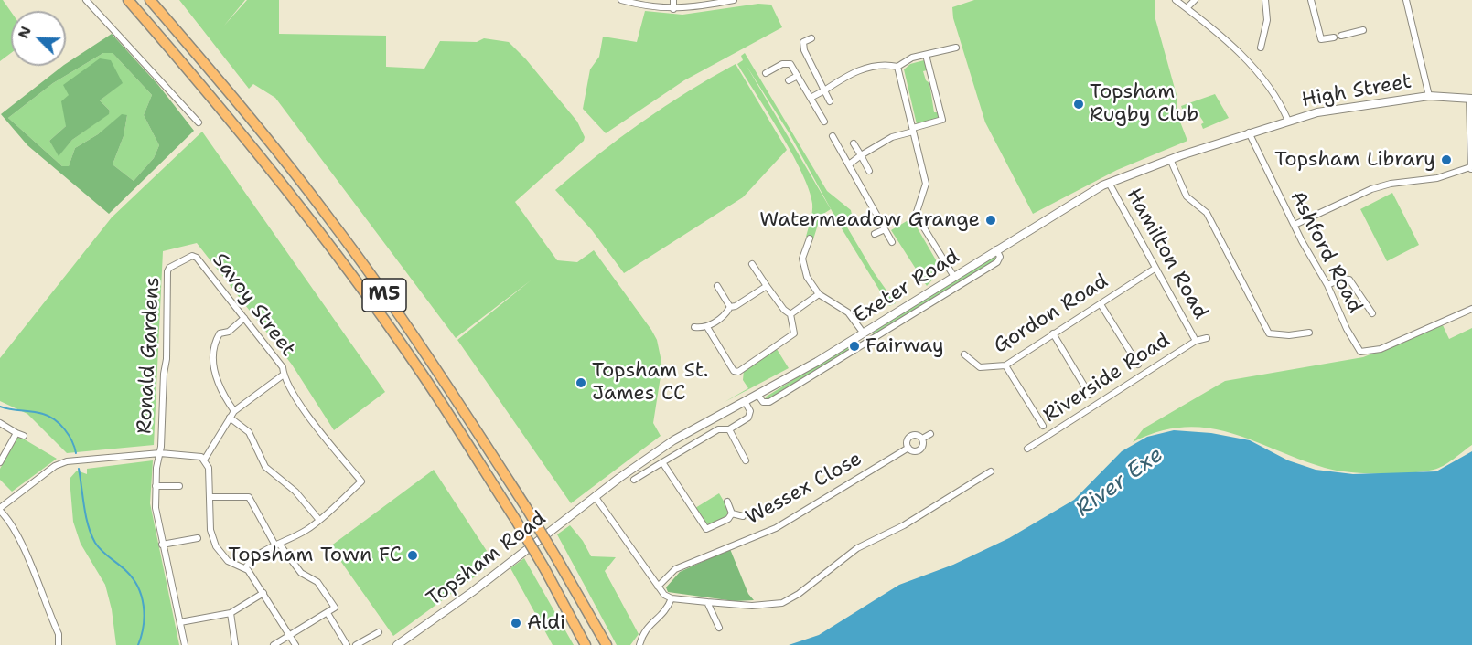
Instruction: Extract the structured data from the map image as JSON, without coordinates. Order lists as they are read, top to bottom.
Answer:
{
  "streets": {
    "highway": ["M5"],
    "street": [
      "High Street",
      "Ashford Road",
      "Hamilton Road",
      "Exeter Road",
      "Savoy Street",
      "Gordon Road",
      "Ronald Gardens",
      "Riverside Road",
      "Wessex Close",
      "Topsham Road"
    ]
  },
  "crossings": [
    ["High Street", "Ashford Road"],
    ["High Street", "Exeter Road"],
    ["Ashford Road", "Exeter Road"],
    ["Hamilton Road", "Exeter Road"],
    ["Hamilton Road", "Gordon Road"],
    ["Hamilton Road", "Riverside Road"],
    ["Exeter Road", "Topsham Road"],
    ["Savoy Street", "Ronald Gardens"]
  ],
  "water": ["River Exe"],
  "places": [
    "Topsham Rugby Club",
    "Topsham Library",
    "Watermeadow Grange",
    "Fairway",
    "Topsham St. James CC",
    "Topsham Town FC",
    "Aldi"
  ],
  "north": "top left"
}
